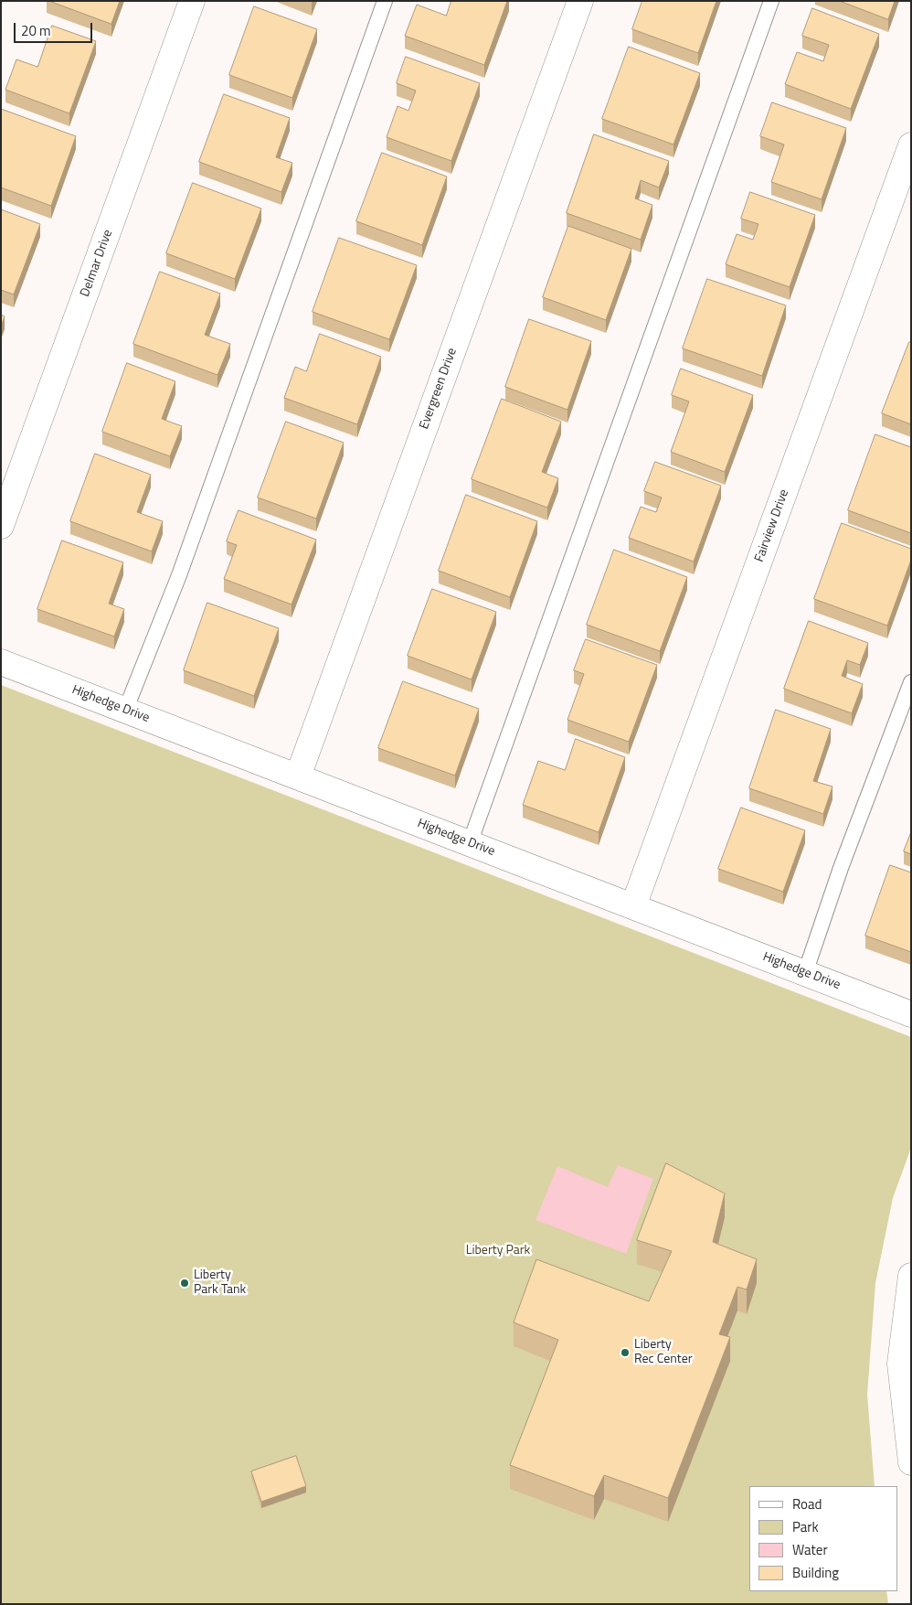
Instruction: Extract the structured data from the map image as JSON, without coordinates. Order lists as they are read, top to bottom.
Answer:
{
  "streets": {
    "street": [
      "Delmar Drive",
      "Evergreen Drive",
      "Fairview Drive",
      "Highedge Drive"
    ]
  },
  "crossings": [
    ["Evergreen Drive", "Highedge Drive"],
    ["Fairview Drive", "Highedge Drive"]
  ],
  "parks": ["Liberty Park"],
  "places": ["Liberty Park Tank", "Liberty Rec Center"],
  "legend": [
    "Road",
    "Park",
    "Water",
    "Building"
  ],
  "scale_bar": "20 m"
}
